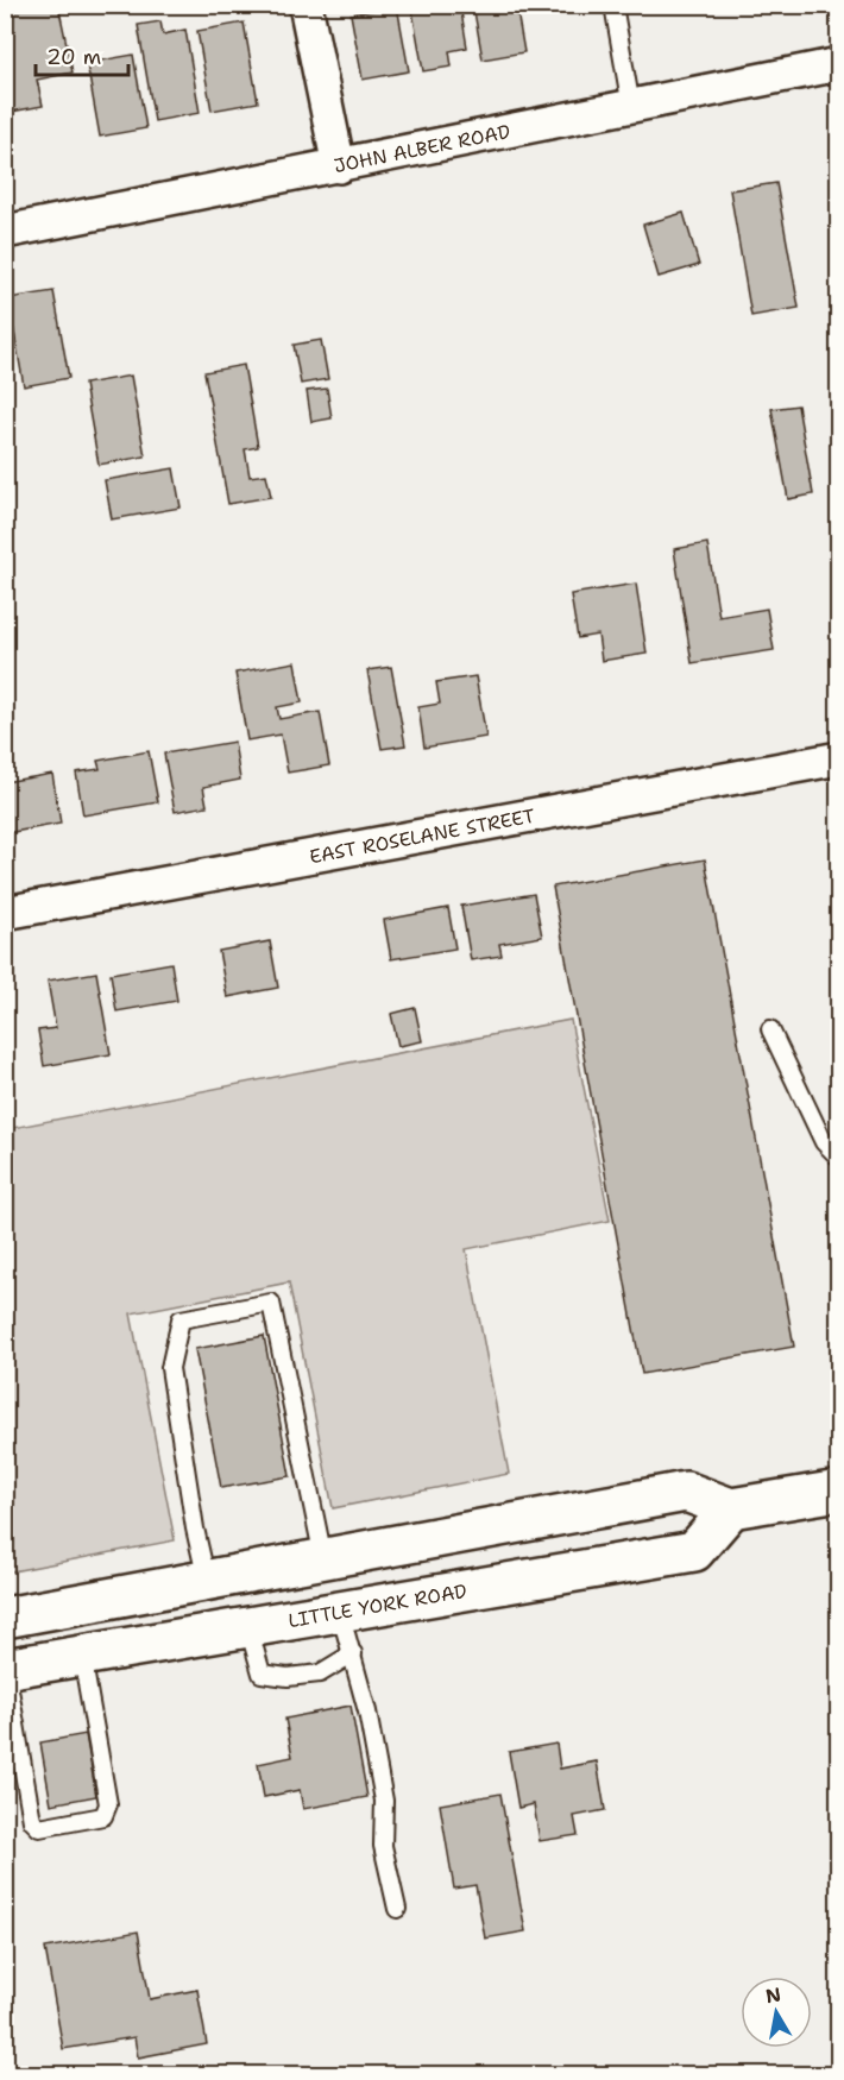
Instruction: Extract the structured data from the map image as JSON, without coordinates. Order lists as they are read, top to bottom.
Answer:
{
  "streets": {
    "main road": ["LITTLE YORK ROAD"],
    "street": ["JOHN ALBER ROAD", "EAST ROSELANE STREET"]
  },
  "scale_bar": "20 m",
  "north": "top"
}
